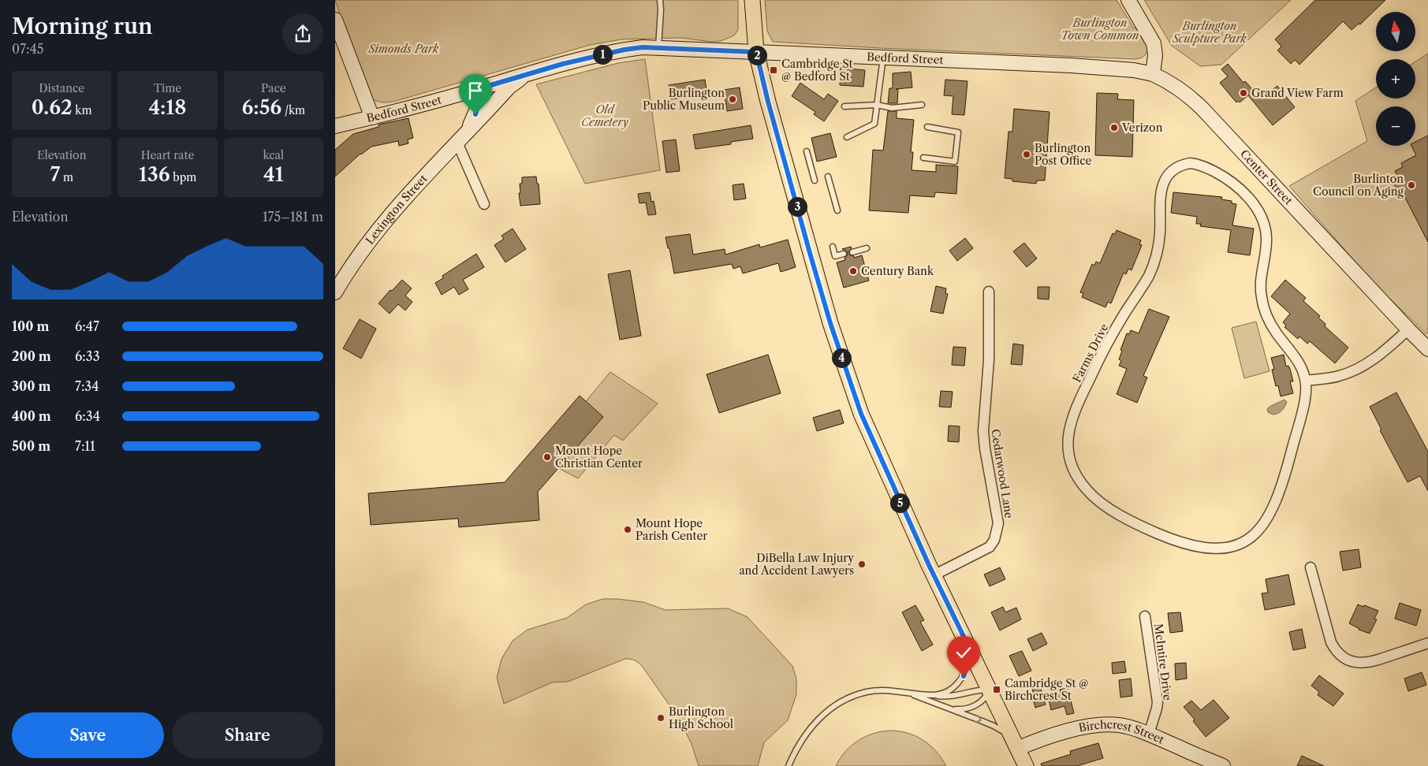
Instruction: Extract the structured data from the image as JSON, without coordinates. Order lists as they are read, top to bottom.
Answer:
{
  "streets": {
    "main road": [
      "Bedford Street",
      "Center Street",
      "Lexington Street",
      "Birchcrest Street"
    ],
    "street": ["Farms Drive", "Cedarwood Lane", "McIntire Drive"]
  },
  "crossings": [
    ["Bedford Street", "Center Street"],
    ["Bedford Street", "Lexington Street"],
    ["McIntire Drive", "Birchcrest Street"]
  ],
  "parks": [
    "Burlington Town Common",
    "Burlington Sculpture Park",
    "Simonds Park",
    "Old Cemetery"
  ],
  "places": {
    "transit": ["Cambridge St @ Bedford St", "Cambridge St @ Birchcrest St"],
    "other": [
      "Grand View Farm",
      "Burlington Public Museum",
      "Verizon",
      "Burlington Post Office",
      "Burlinton Council on Aging",
      "Century Bank",
      "Mount Hope Christian Center",
      "Mount Hope Parish Center",
      "DiBella Law Injury and Accident Lawyers",
      "Burlington High School"
    ]
  },
  "north": "top",
  "page": {
    "heading": ["Morning run", "07:45"],
    "map_buttons": ["+", "−"],
    "pins": [
      "1",
      "2",
      "3",
      "4",
      "5"
    ],
    "stats": [
      ["Distance", "0.62 km"],
      ["Time", "4:18"],
      ["Pace", "6:56 /km"],
      ["Elevation", "7 m"],
      ["Heart rate", "136 bpm"],
      ["kcal", "41"]
    ],
    "chart": ["Elevation", "175–181 m"],
    "list": [
      {
        "name": "100 m",
        "note": "6:47"
      },
      {
        "name": "200 m",
        "note": "6:33"
      },
      {
        "name": "300 m",
        "note": "7:34"
      },
      {
        "name": "400 m",
        "note": "6:34"
      },
      {
        "name": "500 m",
        "note": "7:11"
      }
    ],
    "buttons": ["Save", "Share"]
  }
}
